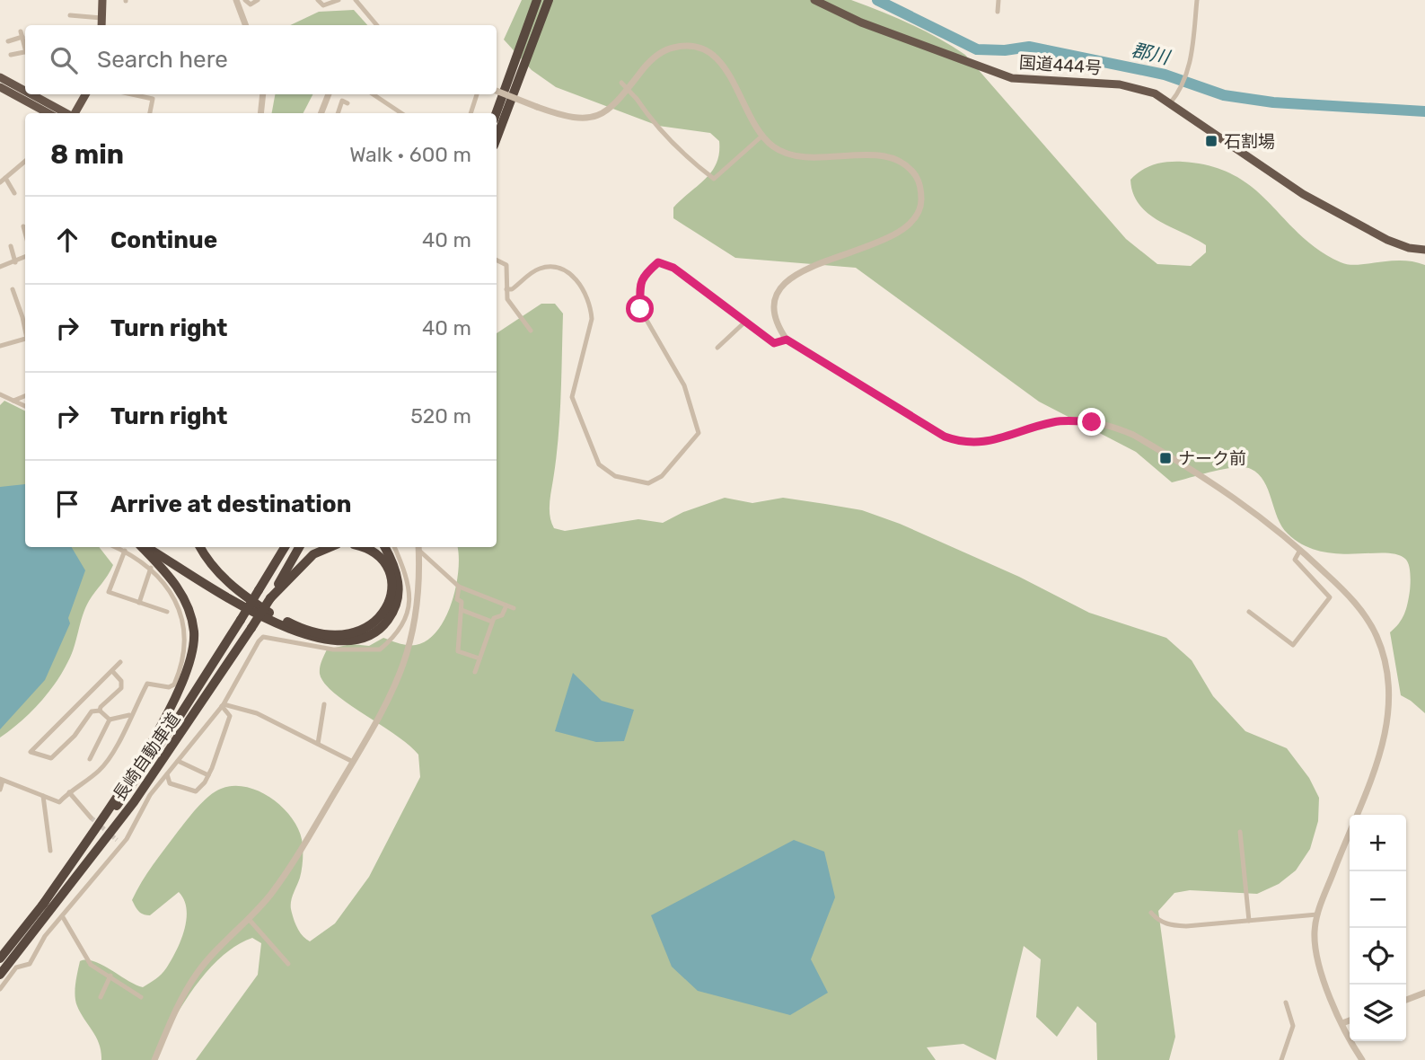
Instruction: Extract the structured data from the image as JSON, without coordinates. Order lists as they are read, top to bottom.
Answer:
{
  "streets": {
    "highway": ["国道444号", "長崎自動車道"]
  },
  "water": ["郡川"],
  "places": {
    "transit": ["石割場", "ナーク前"]
  },
  "page": {
    "search": "Search here",
    "heading": ["8 min", "Walk · 600 m"],
    "list": [
      ["Continue", "40 m"],
      ["Turn right", "40 m"],
      ["Turn right", "520 m"],
      "Arrive at destination"
    ],
    "map_buttons": ["+", "−"]
  }
}
